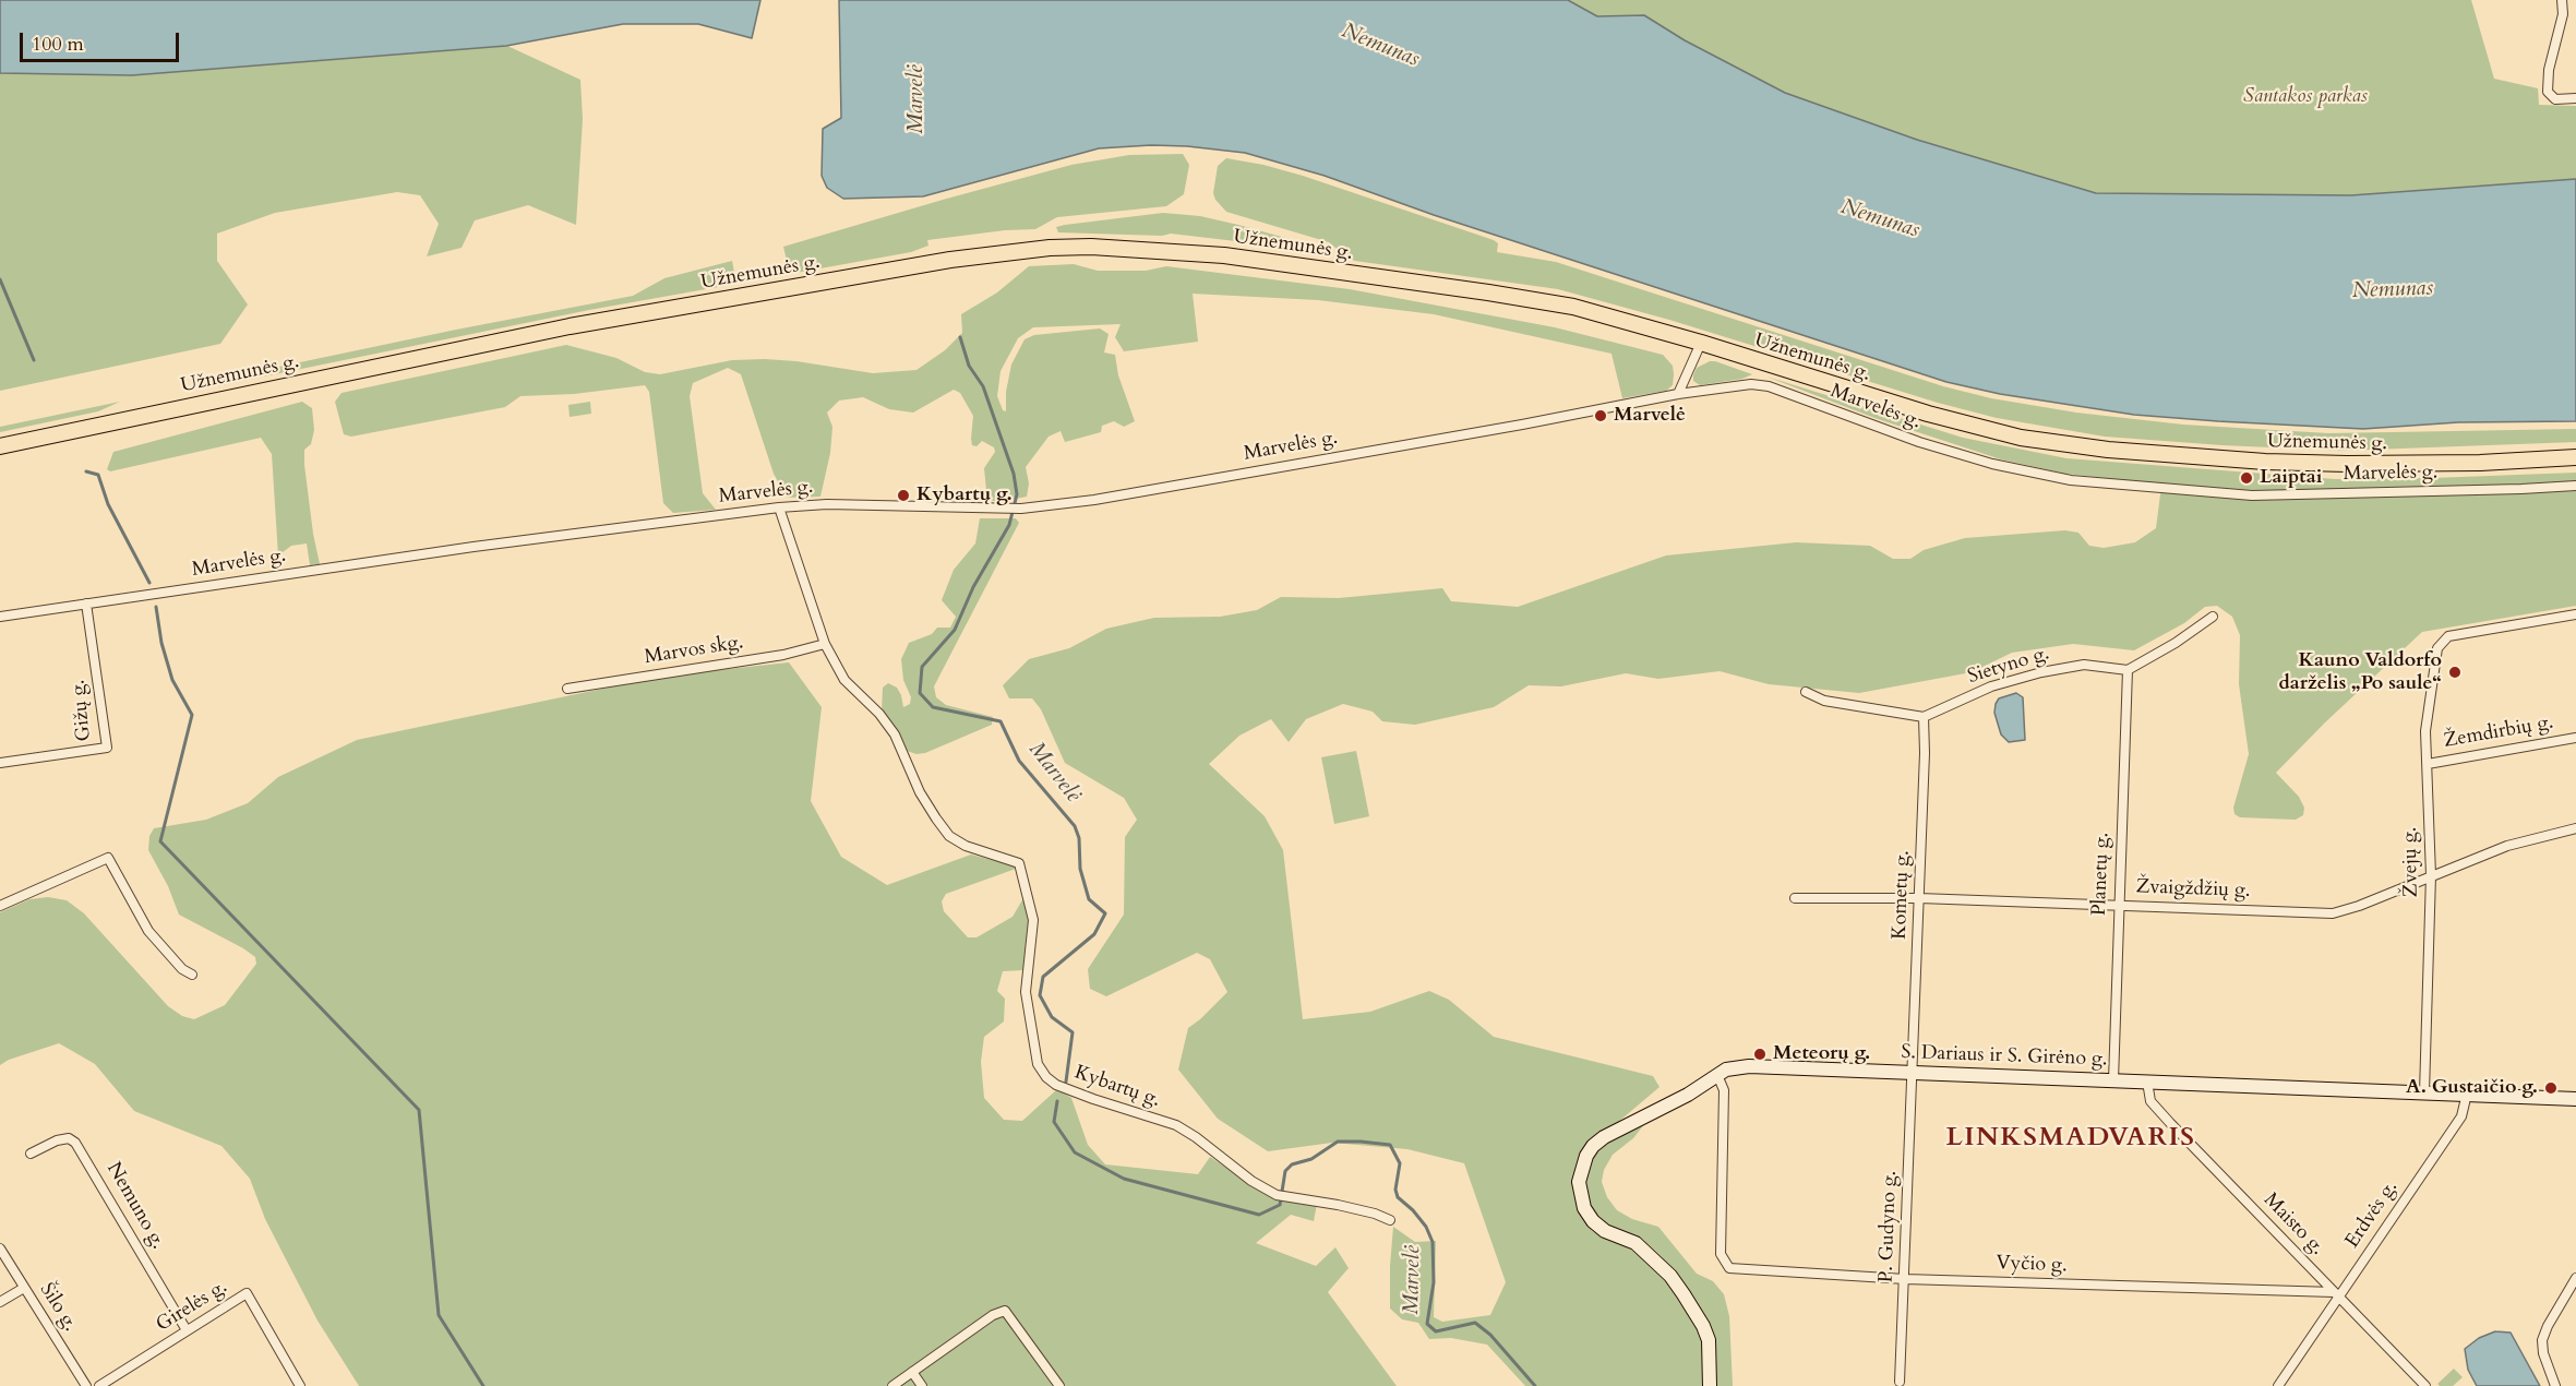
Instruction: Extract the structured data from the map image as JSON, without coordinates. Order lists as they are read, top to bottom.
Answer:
{
  "streets": {
    "main road": ["Užnemunės g."],
    "street": [
      "Marvelės g.",
      "Marvos skg.",
      "Sietyno g.",
      "Gižų g.",
      "Žemdirbių g.",
      "Žvejų g.",
      "Planetų g.",
      "Žvaigždžių g.",
      "Kometų g.",
      "S. Dariaus ir S. Girėno g.",
      "Kybartų g.",
      "Nemuno g.",
      "Erdvės g.",
      "Maisto g.",
      "P. Gudyno g.",
      "Vyčio g.",
      "Girelės g.",
      "Šilo g."
    ]
  },
  "crossings": [
    ["Marvelės g.", "Gižų g."],
    ["Marvelės g.", "Kybartų g."],
    ["Marvos skg.", "Kybartų g."],
    ["Sietyno g.", "Planetų g."],
    ["Sietyno g.", "Kometų g."],
    ["Žemdirbių g.", "Žvejų g."],
    ["Žvejų g.", "Žvaigždžių g."],
    ["Žvejų g.", "S. Dariaus ir S. Girėno g."],
    ["Planetų g.", "Žvaigždžių g."],
    ["Planetų g.", "S. Dariaus ir S. Girėno g."],
    ["Žvaigždžių g.", "Kometų g."],
    ["Kometų g.", "S. Dariaus ir S. Girėno g."],
    ["Kometų g.", "P. Gudyno g."],
    ["S. Dariaus ir S. Girėno g.", "Erdvės g."],
    ["S. Dariaus ir S. Girėno g.", "Maisto g."],
    ["S. Dariaus ir S. Girėno g.", "P. Gudyno g."],
    ["S. Dariaus ir S. Girėno g.", "Vyčio g."],
    ["Nemuno g.", "Girelės g."],
    ["Erdvės g.", "Maisto g."],
    ["Erdvės g.", "Vyčio g."],
    ["Maisto g.", "Vyčio g."],
    ["P. Gudyno g.", "Vyčio g."]
  ],
  "districts": ["LINKSMADVARIS"],
  "water": ["Nemunas", "Marvelė"],
  "parks": ["Santakos parkas"],
  "places": [
    "Marvelė",
    "Laiptai",
    "Kybartų g.",
    "Kauno Valdorfo darželis „Po saule“",
    "Meteorų g.",
    "A. Gustaičio g."
  ],
  "scale_bar": "100 m"
}
